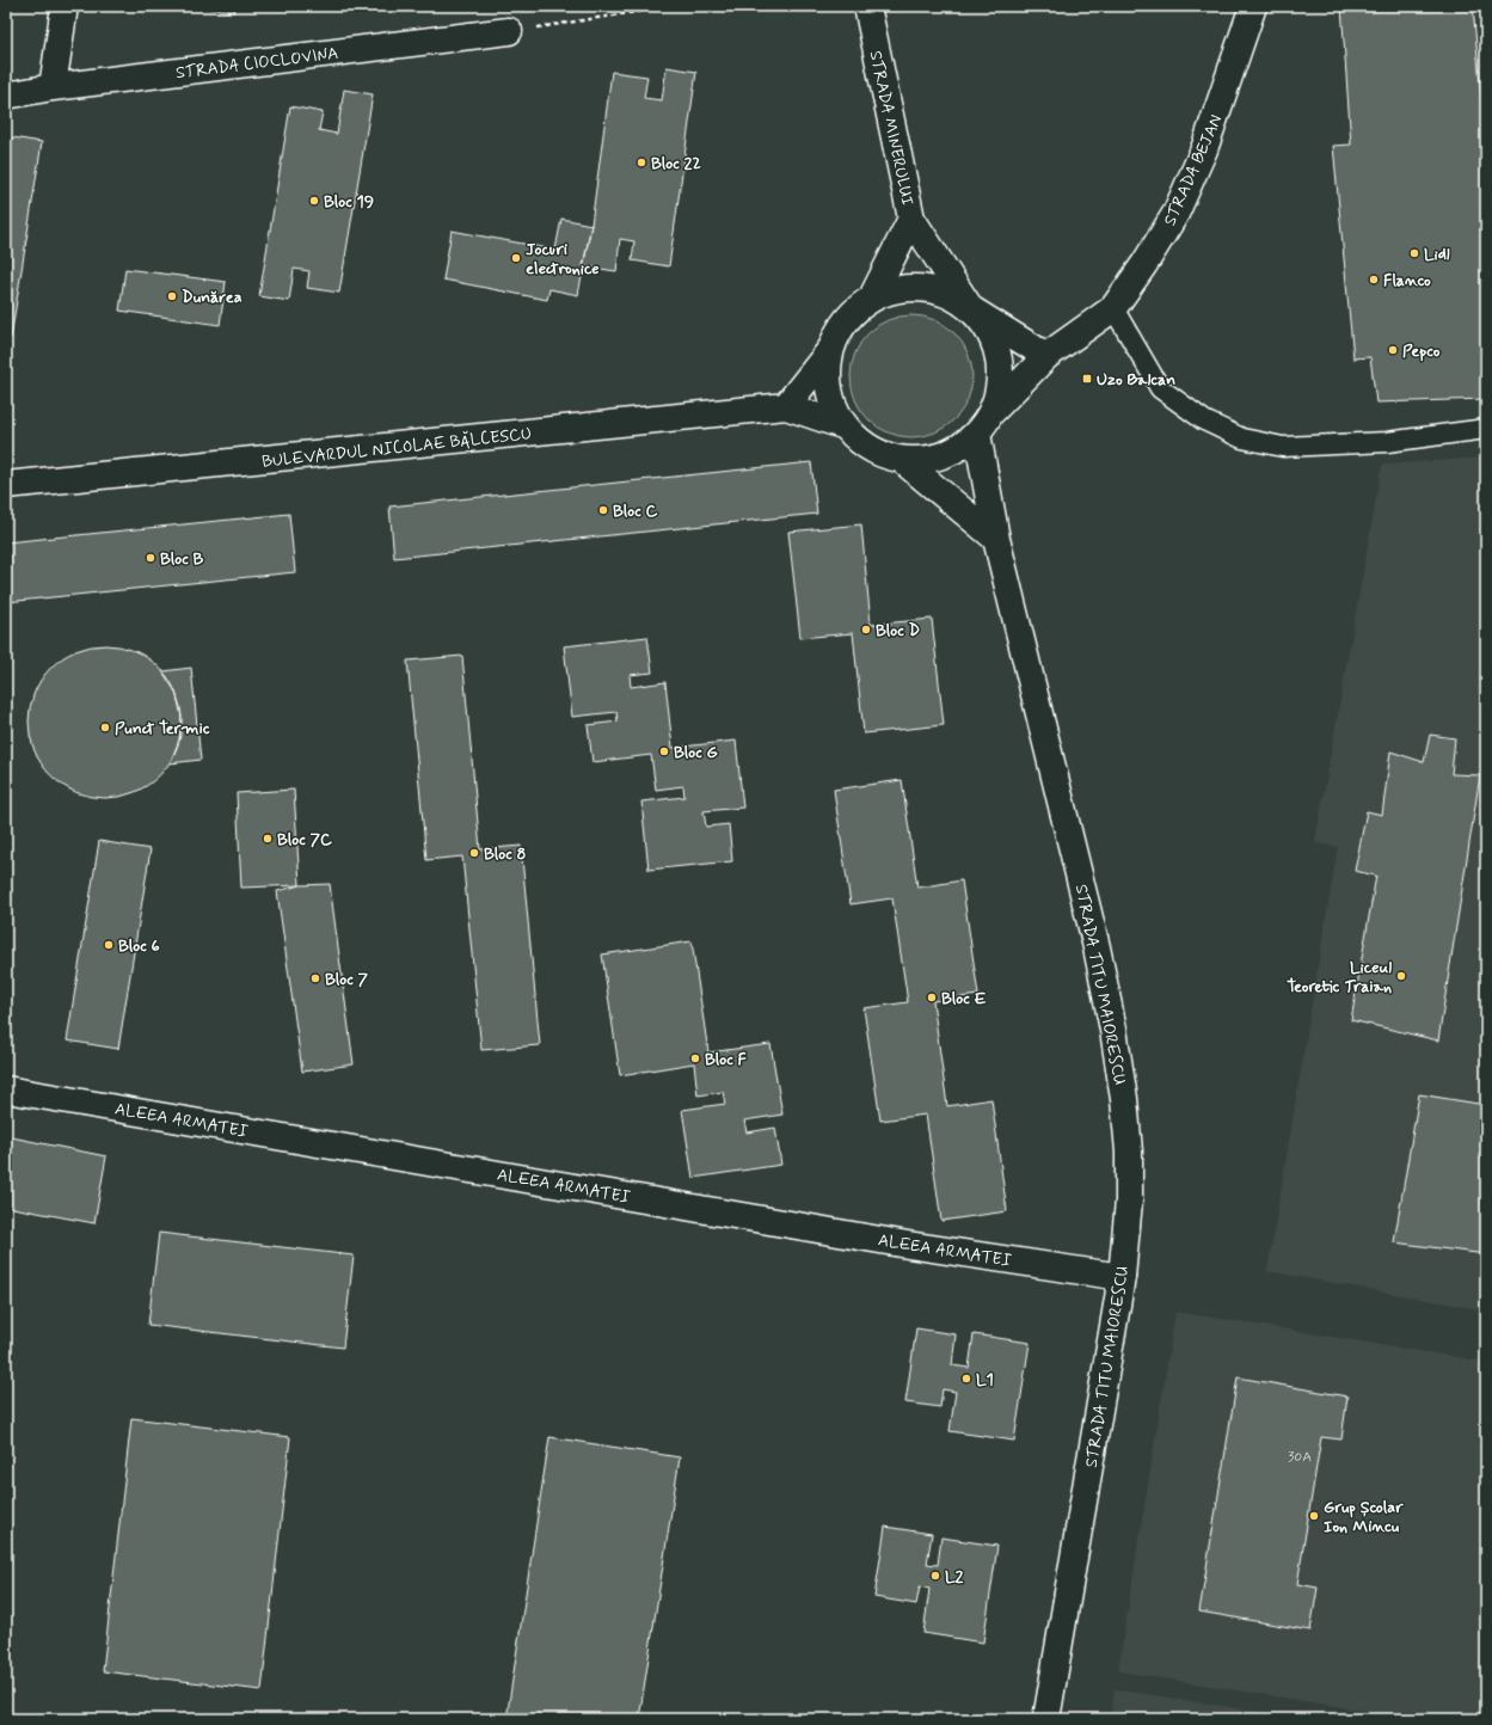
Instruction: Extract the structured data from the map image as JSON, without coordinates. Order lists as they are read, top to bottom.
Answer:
{
  "streets": {
    "main road": [
      "STRADA CIOCLOVINA",
      "STRADA MINERULUI",
      "STRADA BEJAN",
      "BULEVARDUL NICOLAE BĂLCESCU",
      "STRADA TITU MAIORESCU",
      "ALEEA ARMATEI"
    ]
  },
  "crossings": [
    ["STRADA TITU MAIORESCU", "ALEEA ARMATEI"]
  ],
  "places": {
    "other": [
      "Bloc 22",
      "Bloc 19",
      "Lidl",
      "Jocuri electronice",
      "Flanco",
      "Dunărea",
      "Pepco",
      "Bloc C",
      "Bloc B",
      "Bloc D",
      "Punct Termic",
      "Bloc G",
      "Bloc 7C",
      "Bloc 8",
      "Bloc 6",
      "Liceul Teoretic Traian",
      "Bloc 7",
      "Bloc E",
      "Bloc F",
      "L1",
      "Grup Școlar Ion Mincu",
      "L2"
    ],
    "transit": ["Uzo Balcan"]
  },
  "house_numbers": ["30A"]
}
